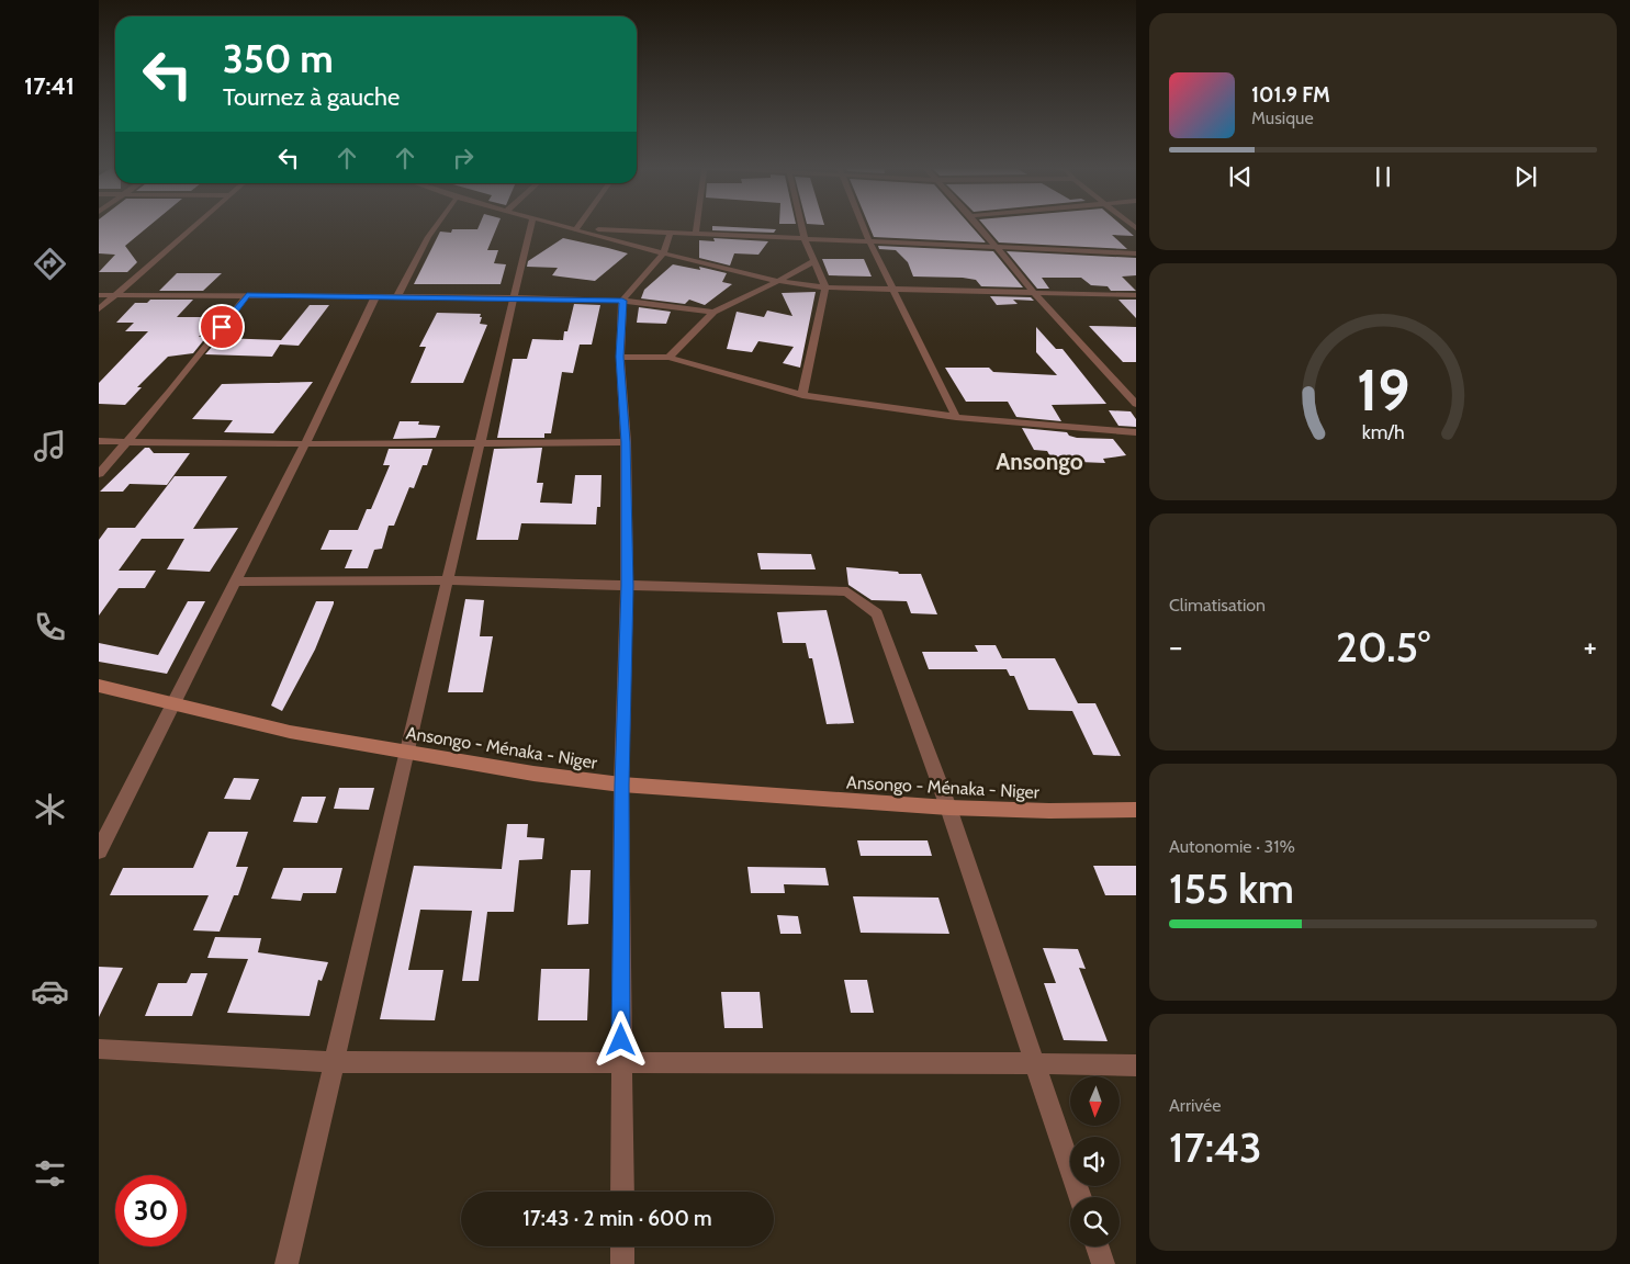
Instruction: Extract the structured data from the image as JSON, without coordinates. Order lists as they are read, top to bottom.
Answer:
{
  "streets": {
    "main road": ["Ansongo - Ménaka - Niger"]
  },
  "districts": ["Ansongo"],
  "north": "bottom",
  "page": {
    "tabs": "17:41",
    "turn": ["350 m", "Tournez à gauche"],
    "song": ["101.9 FM", "Musique"],
    "tile": [
      "Climatisation",
      ["Autonomie · 31%", "155 km"],
      ["Arrivée", "17:43"]
    ],
    "heat": ["−", "20.5°", "+"],
    "limit": "30",
    "trip": "17:43 · 2 min · 600 m",
    "gauge": ["19", "km/h"]
  }
}
